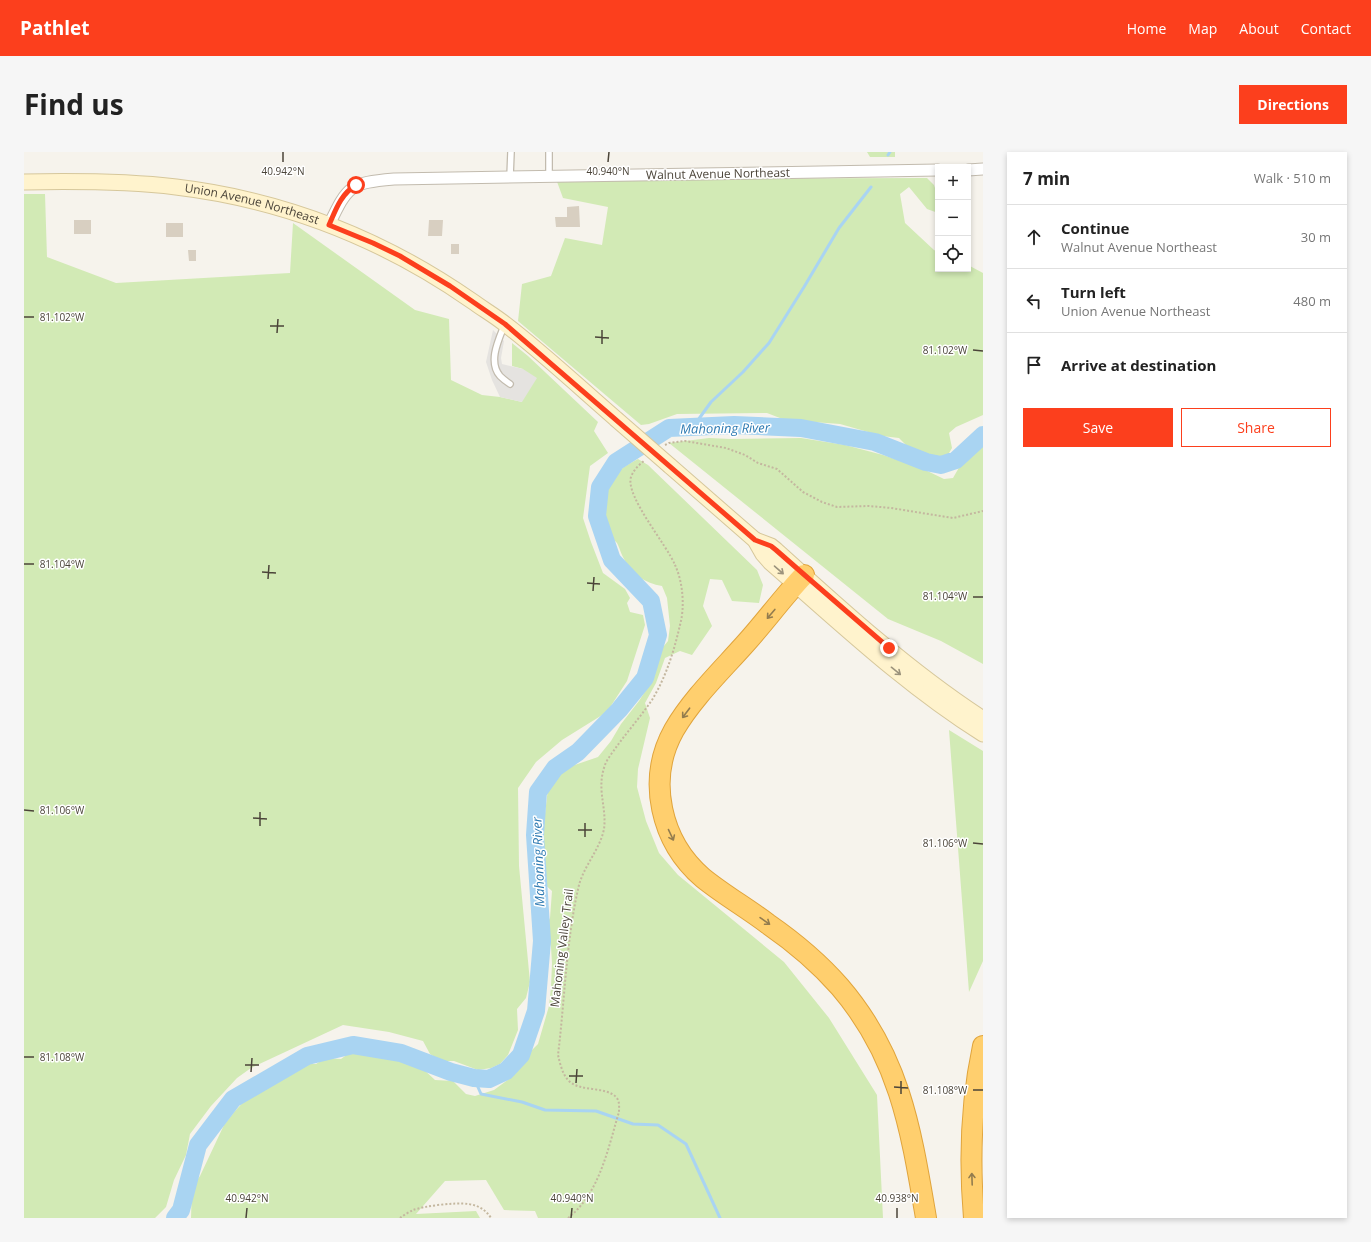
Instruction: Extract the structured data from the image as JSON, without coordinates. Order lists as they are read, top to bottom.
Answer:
{
  "streets": {
    "main road": ["Union Avenue Northeast"],
    "street": ["Walnut Avenue Northeast"],
    "path": ["Mahoning Valley Trail"]
  },
  "crossings": [
    ["Walnut Avenue Northeast", "Union Avenue Northeast"]
  ],
  "water": ["Mahoning River"],
  "page": {
    "header": "Pathlet",
    "nav": [
      "Home",
      "Map",
      "About",
      "Contact"
    ],
    "title": "Find us",
    "buttons": [
      "Directions",
      ["Save", "Share"]
    ],
    "heading": ["7 min", "Walk · 510 m"],
    "map_buttons": ["+", "−"],
    "list": [
      ["Continue", "Walnut Avenue Northeast", "30 m"],
      ["Turn left", "Union Avenue Northeast", "480 m"],
      "Arrive at destination"
    ]
  },
  "coordinates": [
    "40.942°N",
    "40.940°N",
    "81.102°W",
    "81.104°W",
    "81.106°W",
    "81.108°W",
    "40.938°N"
  ]
}
